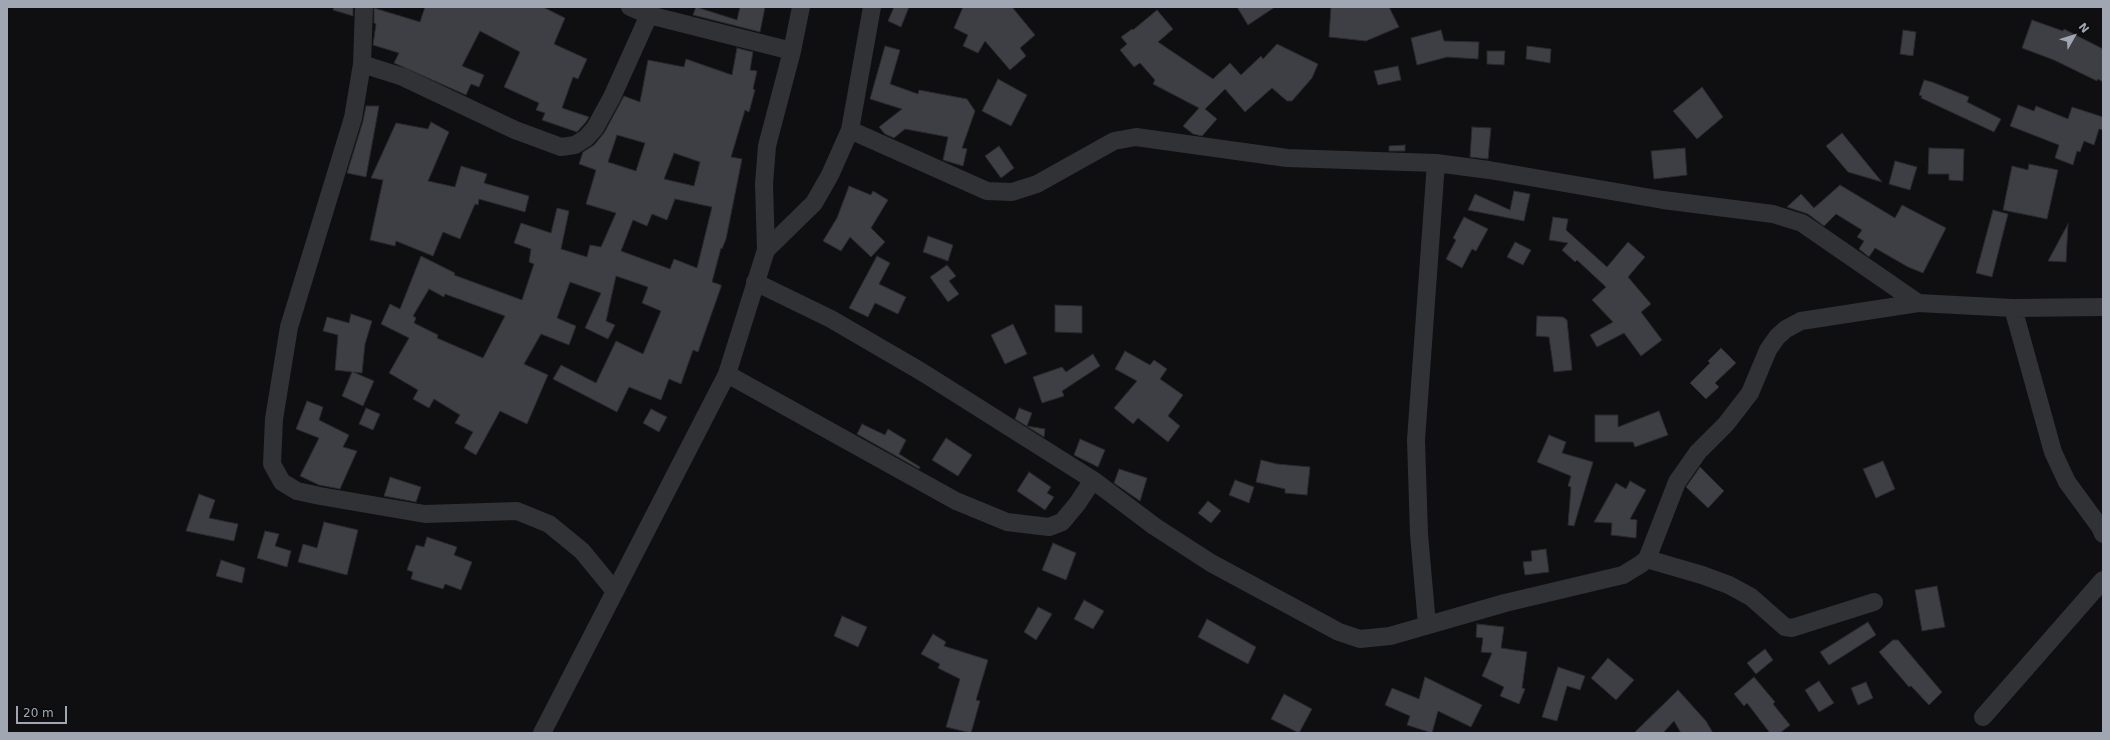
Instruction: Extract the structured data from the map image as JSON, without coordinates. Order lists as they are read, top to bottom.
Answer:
{
  "scale_bar": "20 m",
  "north": "top right"
}
